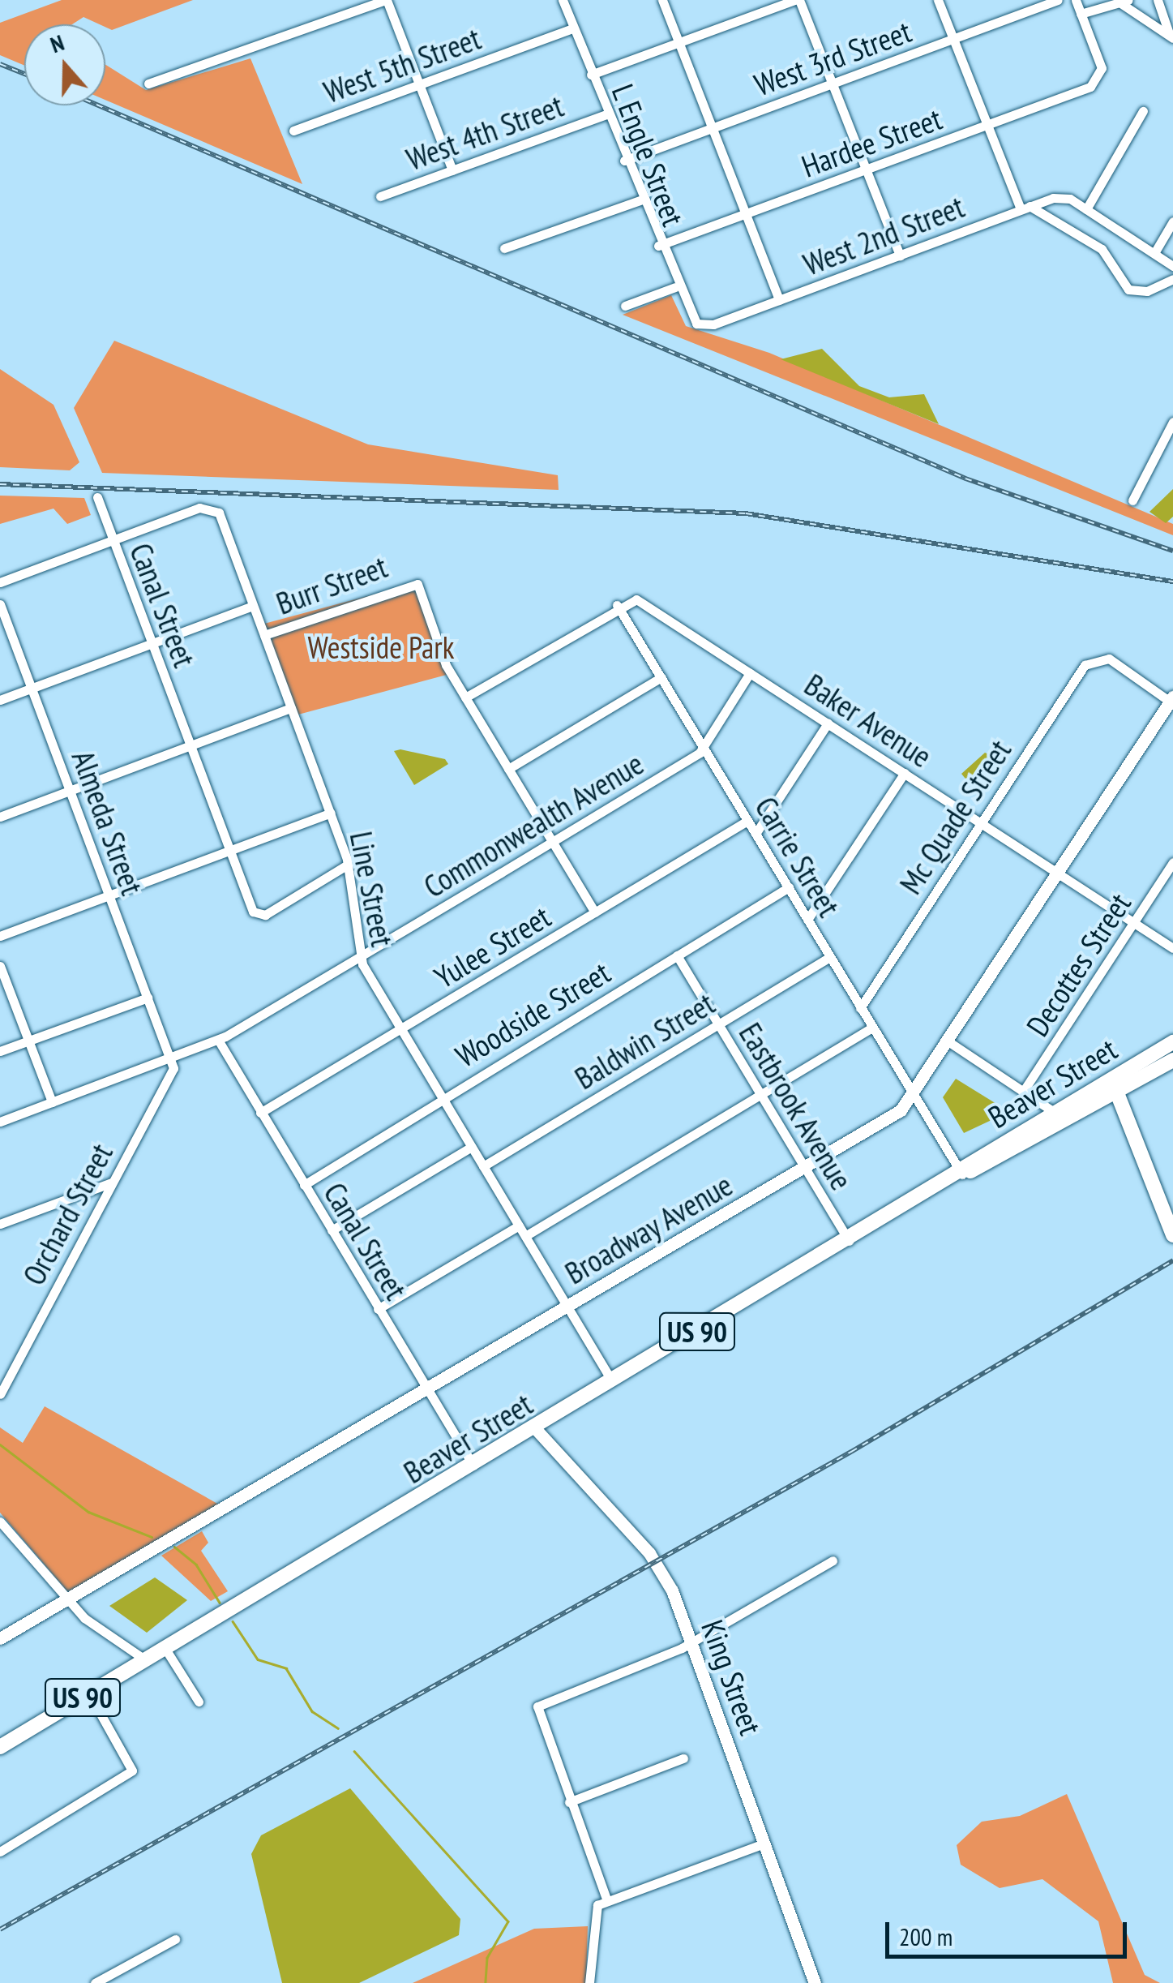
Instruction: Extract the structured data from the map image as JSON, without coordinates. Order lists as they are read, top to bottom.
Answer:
{
  "streets": {
    "main road": ["Beaver Street", "US 90"],
    "street": [
      "West 3rd Street",
      "West 5th Street",
      "West 4th Street",
      "Hardee Street",
      "L Engle Street",
      "West 2nd Street",
      "Burr Street",
      "Canal Street",
      "Baker Avenue",
      "Mc Quade Street",
      "Almeda Street",
      "Commonwealth Avenue",
      "Carrie Street",
      "Line Street",
      "Yulee Street",
      "Decottes Street",
      "Woodside Street",
      "Baldwin Street",
      "Eastbrook Avenue",
      "Orchard Street",
      "Broadway Avenue",
      "King Street"
    ]
  },
  "crossings": [
    ["West 3rd Street", "L Engle Street"],
    ["West 5th Street", "L Engle Street"],
    ["West 4th Street", "L Engle Street"],
    ["Hardee Street", "L Engle Street"],
    ["L Engle Street", "West 2nd Street"],
    ["Burr Street", "Line Street"],
    ["Canal Street", "Commonwealth Avenue"],
    ["Canal Street", "Line Street"],
    ["Canal Street", "Yulee Street"],
    ["Canal Street", "Woodside Street"],
    ["Canal Street", "Beaver Street"],
    ["Canal Street", "Broadway Avenue"],
    ["Baker Avenue", "Mc Quade Street"],
    ["Baker Avenue", "Commonwealth Avenue"],
    ["Baker Avenue", "Carrie Street"],
    ["Baker Avenue", "Decottes Street"],
    ["Baker Avenue", "Broadway Avenue"],
    ["Mc Quade Street", "Carrie Street"],
    ["Mc Quade Street", "Broadway Avenue"],
    ["Almeda Street", "Commonwealth Avenue"],
    ["Almeda Street", "Orchard Street"],
    ["Commonwealth Avenue", "Carrie Street"],
    ["Commonwealth Avenue", "Line Street"],
    ["Commonwealth Avenue", "Orchard Street"],
    ["Carrie Street", "Yulee Street"],
    ["Carrie Street", "Woodside Street"],
    ["Carrie Street", "Baldwin Street"],
    ["Carrie Street", "Beaver Street"],
    ["Carrie Street", "Broadway Avenue"],
    ["Line Street", "Yulee Street"],
    ["Line Street", "Woodside Street"],
    ["Line Street", "Baldwin Street"],
    ["Line Street", "Beaver Street"],
    ["Line Street", "Broadway Avenue"],
    ["Woodside Street", "Eastbrook Avenue"],
    ["Baldwin Street", "Eastbrook Avenue"],
    ["Beaver Street", "Eastbrook Avenue"],
    ["Beaver Street", "King Street"],
    ["Eastbrook Avenue", "Broadway Avenue"]
  ],
  "parks": ["Westside Park"],
  "scale_bar": "200 m",
  "north": "top"
}
